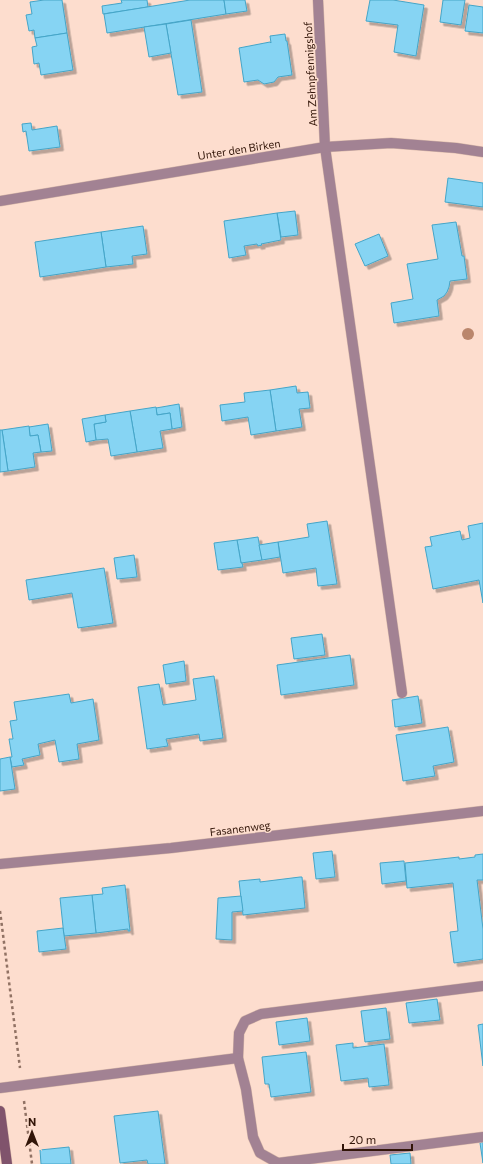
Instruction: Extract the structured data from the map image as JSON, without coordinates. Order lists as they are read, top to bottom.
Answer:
{
  "streets": {
    "street": ["Am Zehnpfennigshof", "Unter den Birken", "Fasanenweg"]
  },
  "crossings": [
    ["Am Zehnpfennigshof", "Unter den Birken"]
  ],
  "scale_bar": "20 m",
  "north": "top"
}
